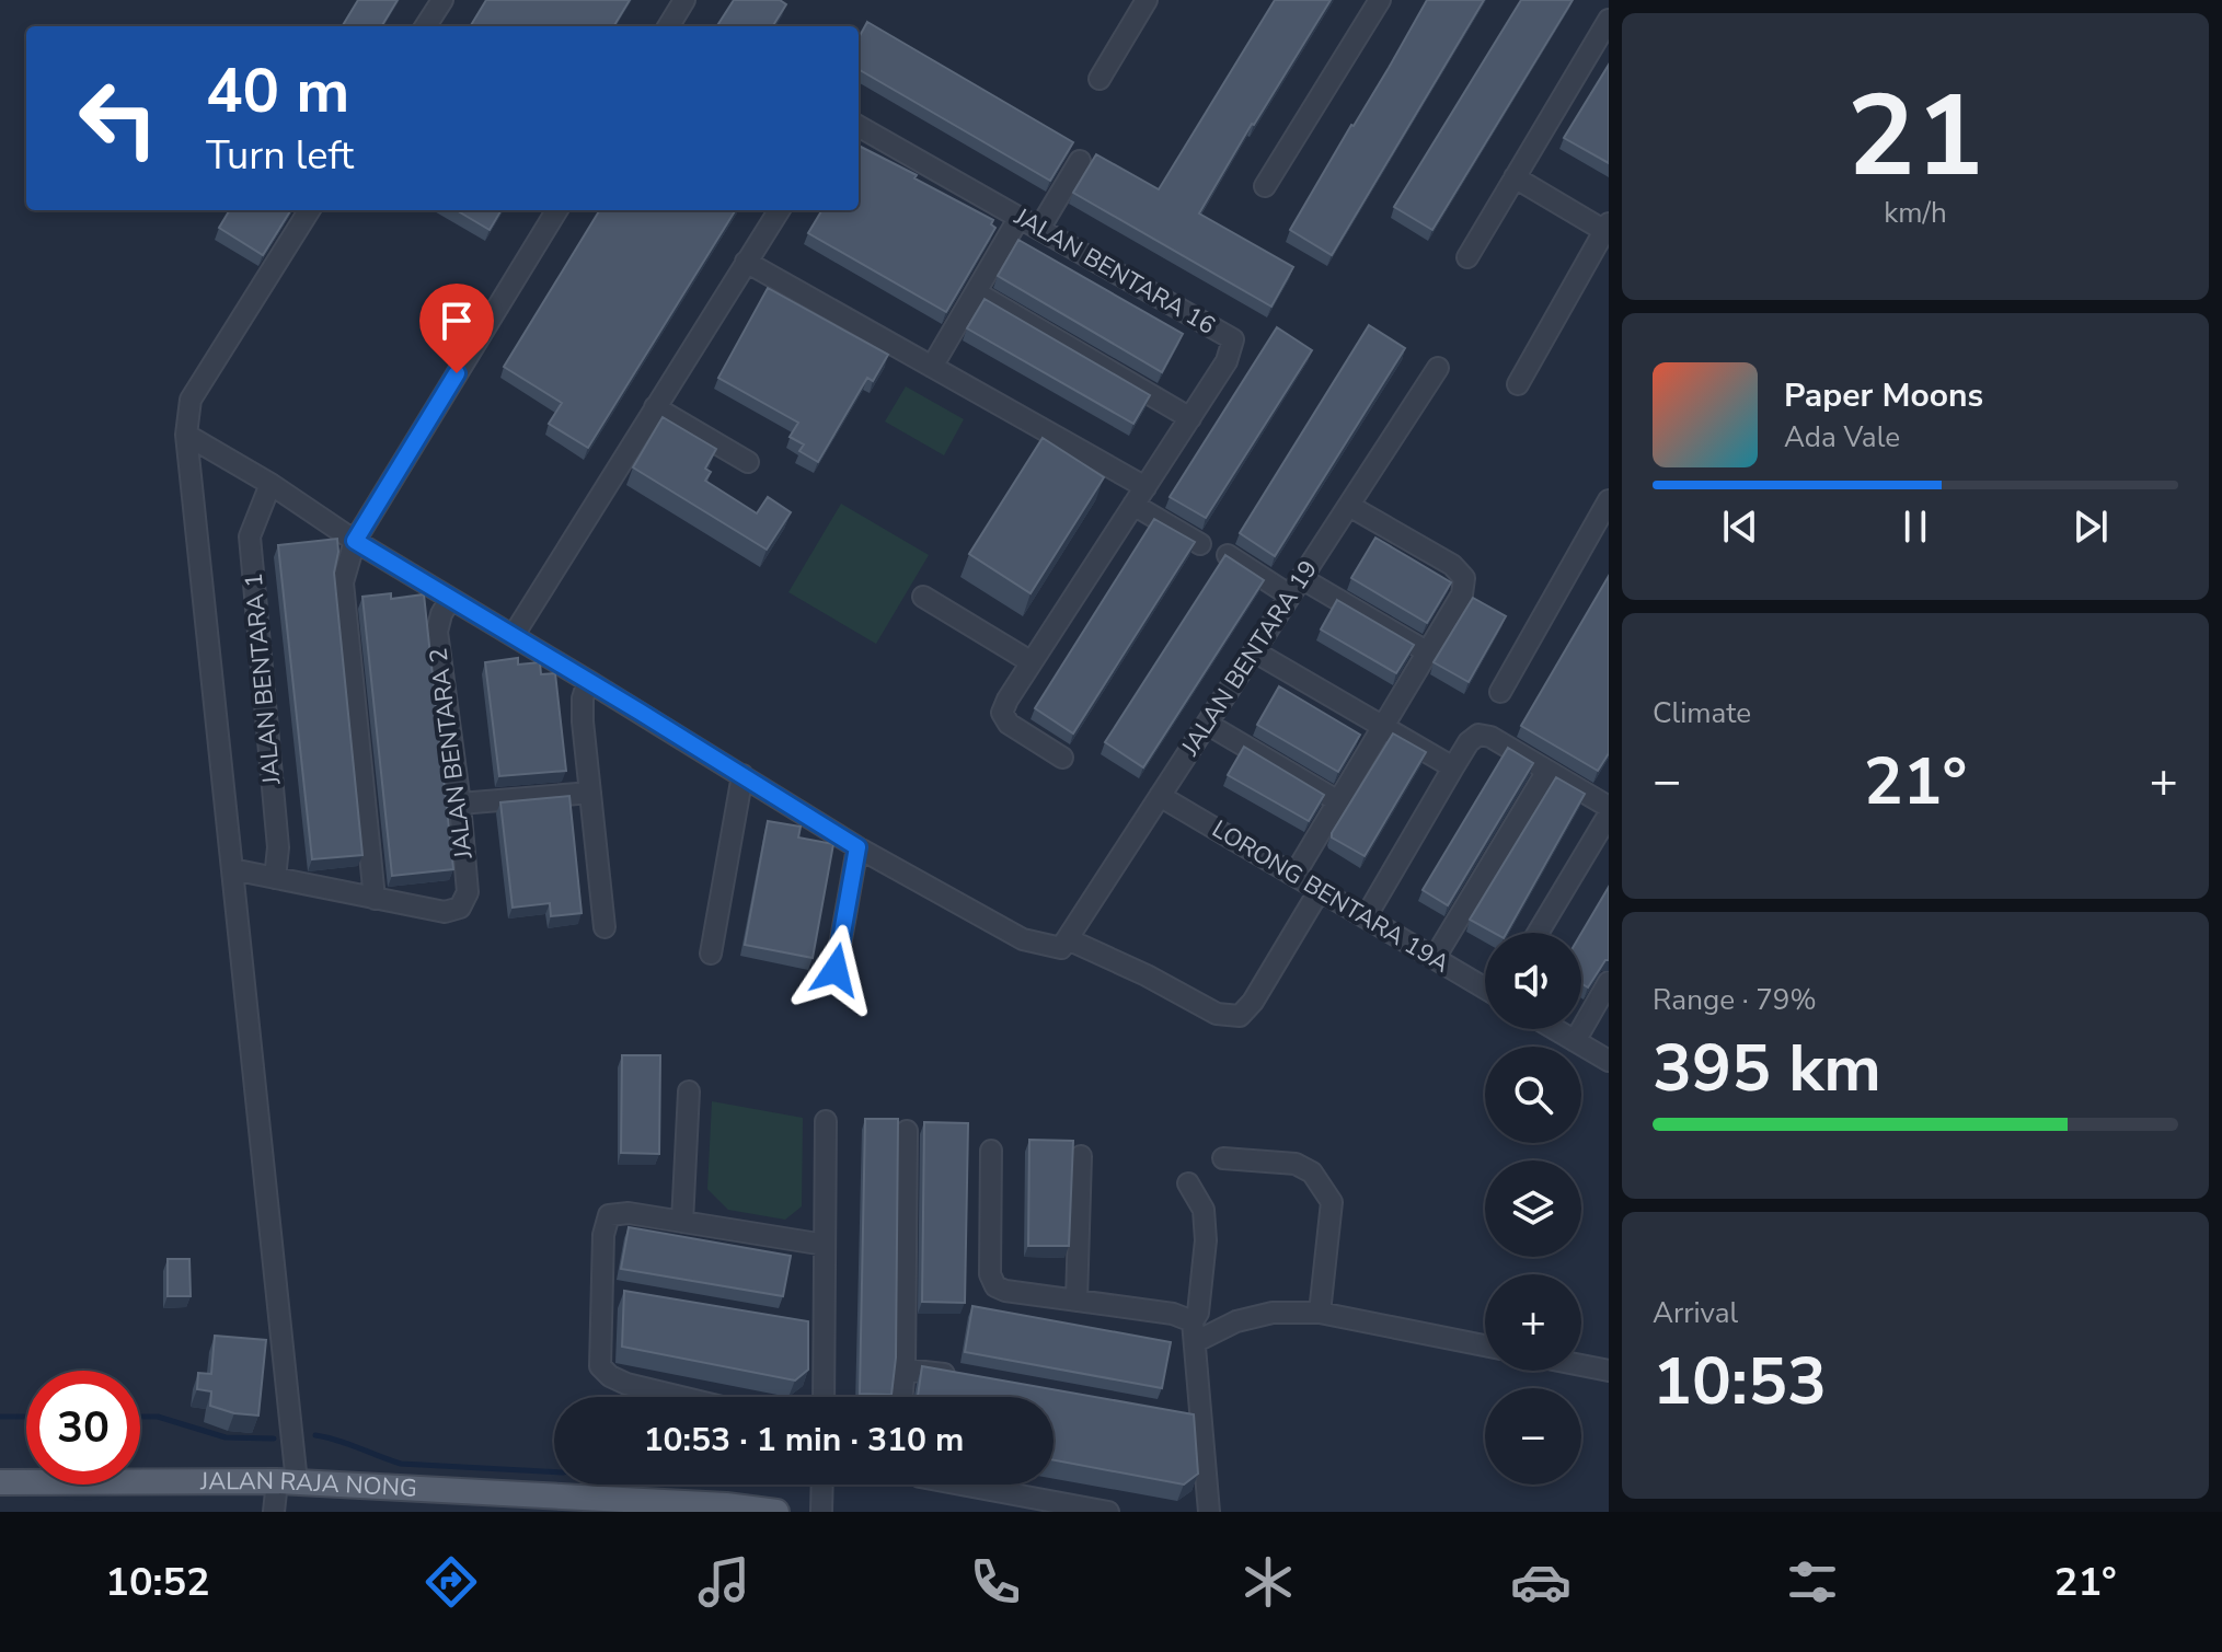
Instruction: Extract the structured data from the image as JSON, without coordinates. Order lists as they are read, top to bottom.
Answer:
{
  "streets": {
    "main road": ["JALAN RAJA NONG"],
    "street": [
      "JALAN BENTARA 16",
      "JALAN BENTARA 19",
      "JALAN BENTARA 1",
      "JALAN BENTARA 2",
      "LORONG BENTARA 19A"
    ]
  },
  "crossings": [
    ["JALAN BENTARA 19", "LORONG BENTARA 19A"]
  ],
  "page": {
    "tile": [
      ["21", "km/h"],
      "Climate",
      ["Range · 79%", "395 km"],
      ["Arrival", "10:53"]
    ],
    "turn": ["40 m", "Turn left"],
    "song": ["Paper Moons", "Ada Vale"],
    "heat": ["−", "21°", "+"],
    "map_buttons": ["+", "−"],
    "limit": "30",
    "trip": "10:53 · 1 min · 310 m",
    "tabs": ["10:52", "21°"]
  }
}
